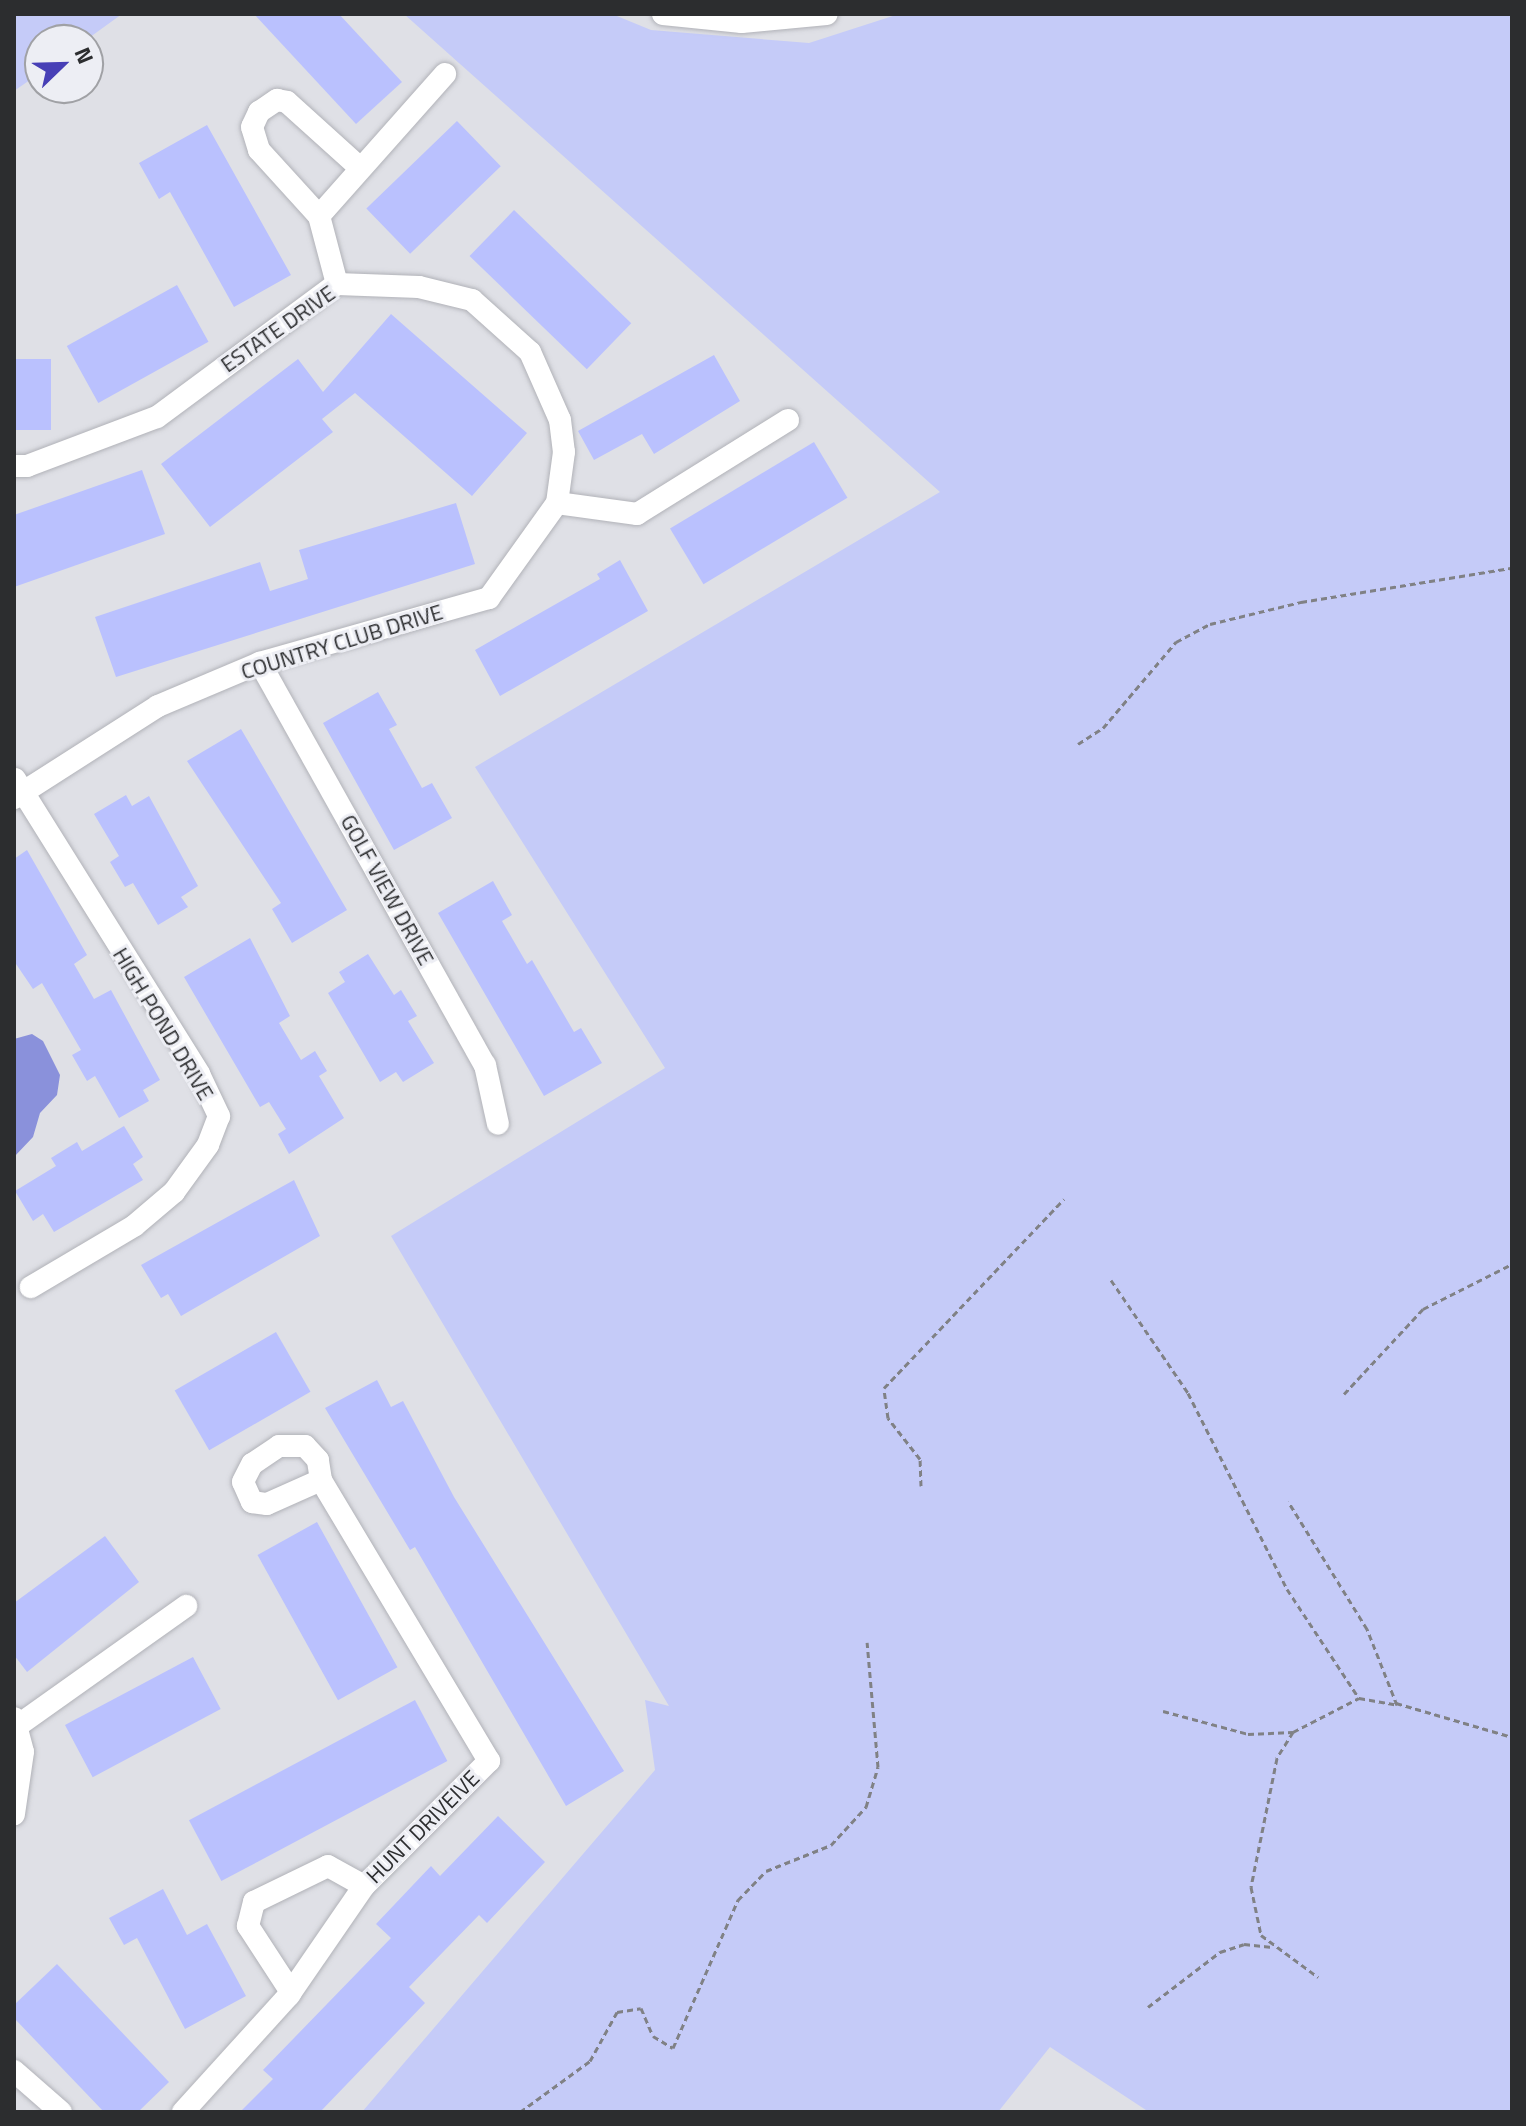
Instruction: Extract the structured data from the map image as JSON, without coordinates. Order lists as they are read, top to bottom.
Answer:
{
  "streets": {
    "street": [
      "ESTATE DRIVE",
      "COUNTRY CLUB DRIVE",
      "GOLF VIEW DRIVE",
      "HIGH POND DRIVE",
      "HUNT DRIVEIVE"
    ]
  },
  "crossings": [
    ["ESTATE DRIVE", "COUNTRY CLUB DRIVE"],
    ["COUNTRY CLUB DRIVE", "GOLF VIEW DRIVE"],
    ["COUNTRY CLUB DRIVE", "HIGH POND DRIVE"]
  ],
  "north": "top right"
}
